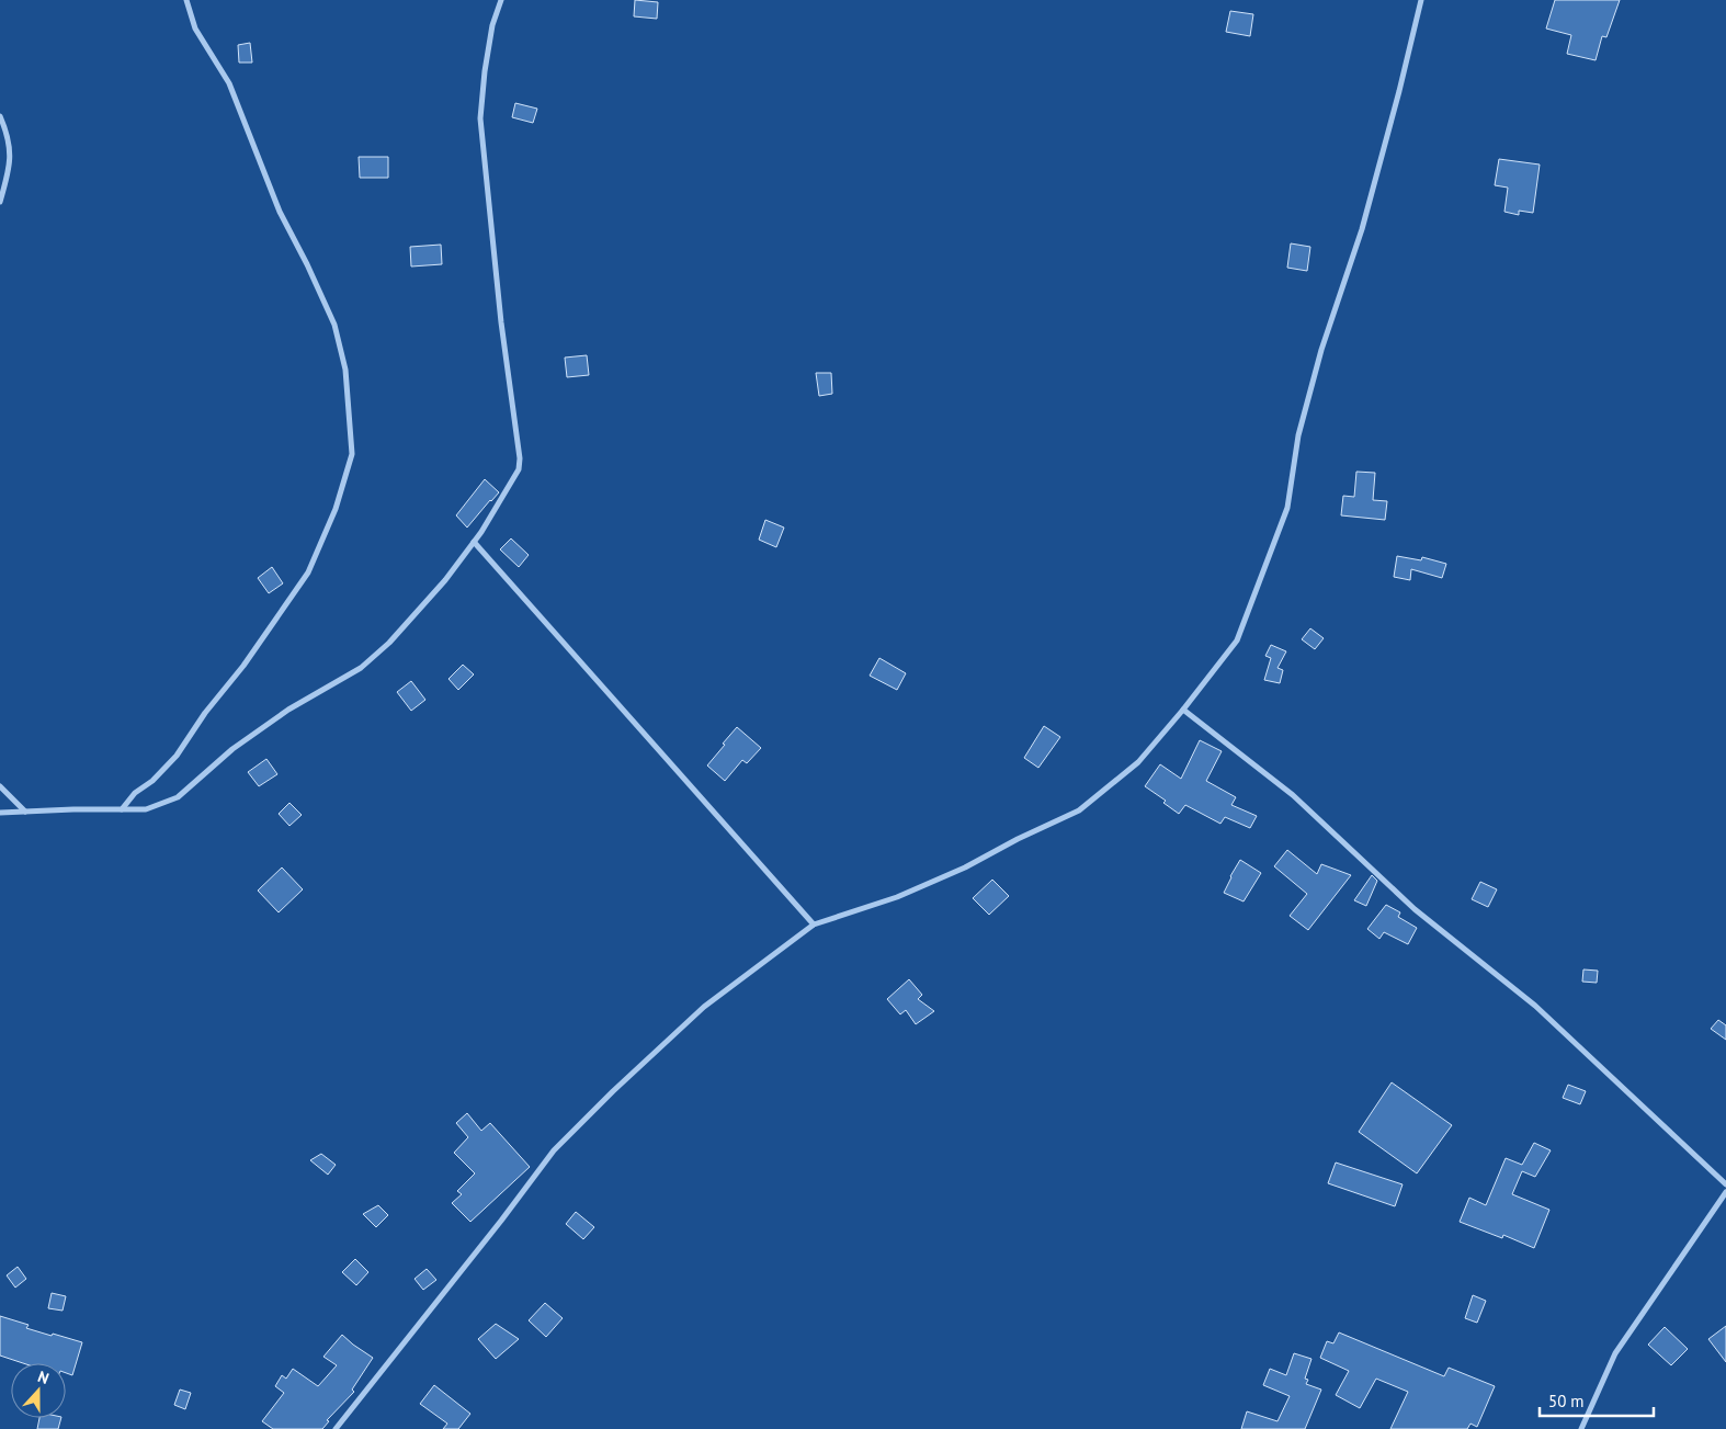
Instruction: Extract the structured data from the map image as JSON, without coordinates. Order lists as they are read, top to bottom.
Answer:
{
  "scale_bar": "50 m",
  "north": "top"
}
